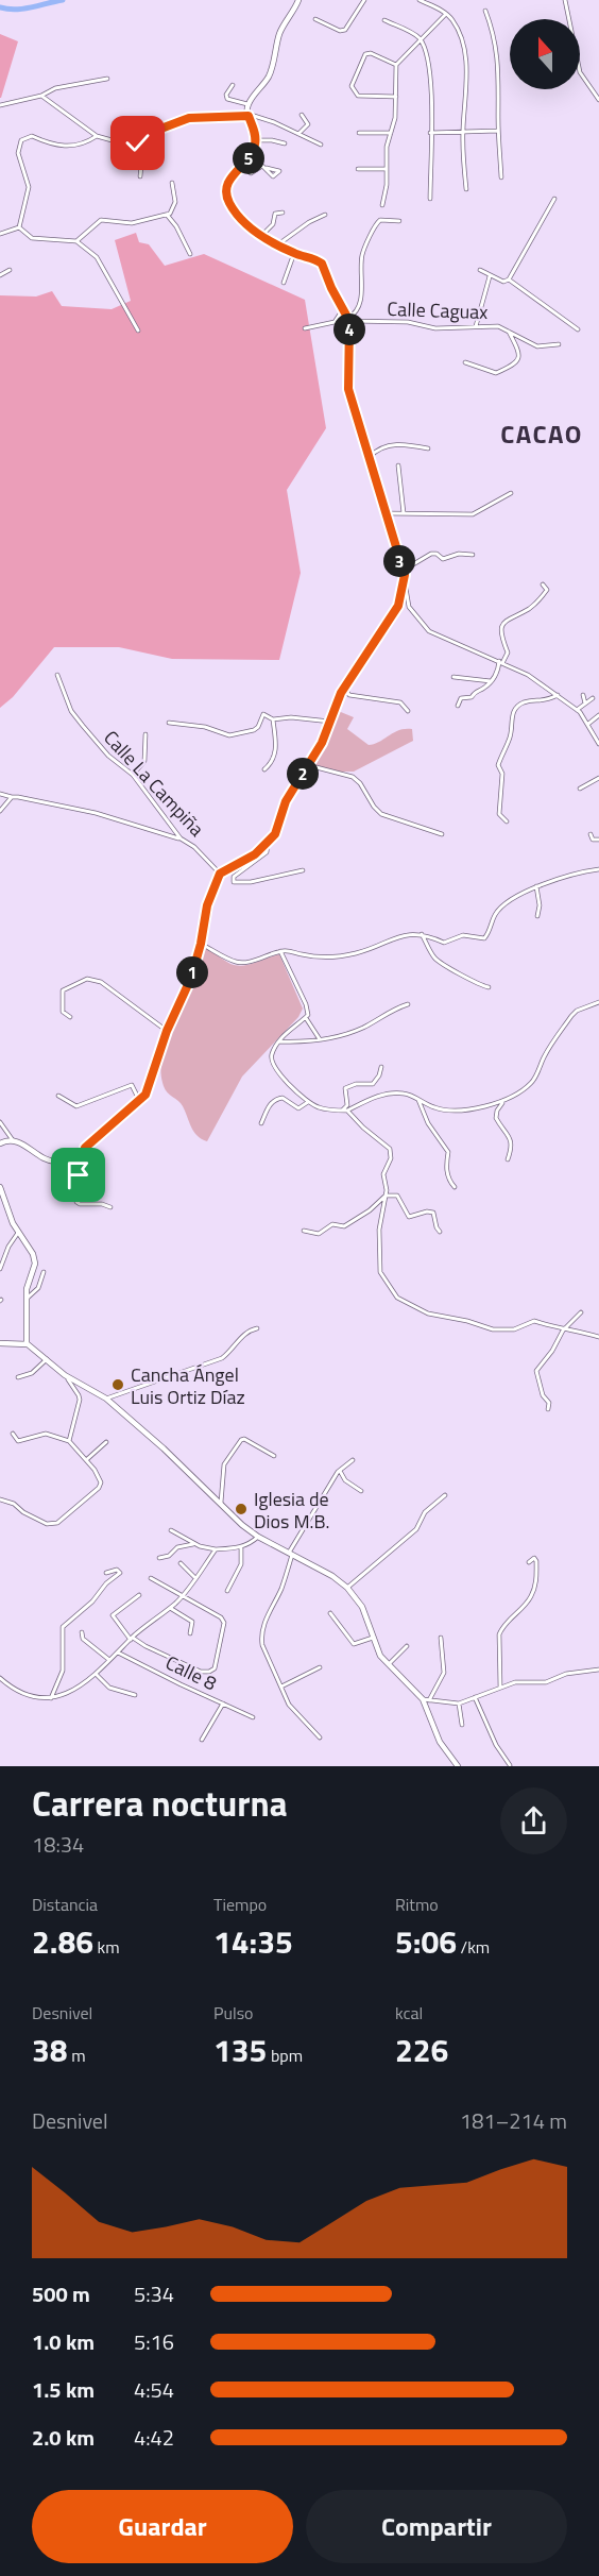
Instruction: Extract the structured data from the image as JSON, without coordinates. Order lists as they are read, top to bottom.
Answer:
{
  "streets": {
    "street": ["Calle Caguax", "Calle La Campiña", "Calle 8"]
  },
  "districts": ["CACAO"],
  "places": ["Cancha Ángel Luis Ortiz Díaz", "Iglesia de Dios M.B."],
  "north": "top",
  "page": {
    "pins": [
      "5",
      "4",
      "3",
      "2",
      "1"
    ],
    "heading": ["Carrera nocturna", "18:34"],
    "stats": [
      ["Distancia", "2.86 km"],
      ["Tiempo", "14:35"],
      ["Ritmo", "5:06 /km"],
      ["Desnivel", "38 m"],
      ["Pulso", "135 bpm"],
      ["kcal", "226"]
    ],
    "chart": ["Desnivel", "181–214 m"],
    "list": [
      {
        "name": "500 m",
        "note": "5:34"
      },
      {
        "name": "1.0 km",
        "note": "5:16"
      },
      {
        "name": "1.5 km",
        "note": "4:54"
      },
      {
        "name": "2.0 km",
        "note": "4:42"
      }
    ],
    "buttons": ["Guardar", "Compartir"]
  }
}
